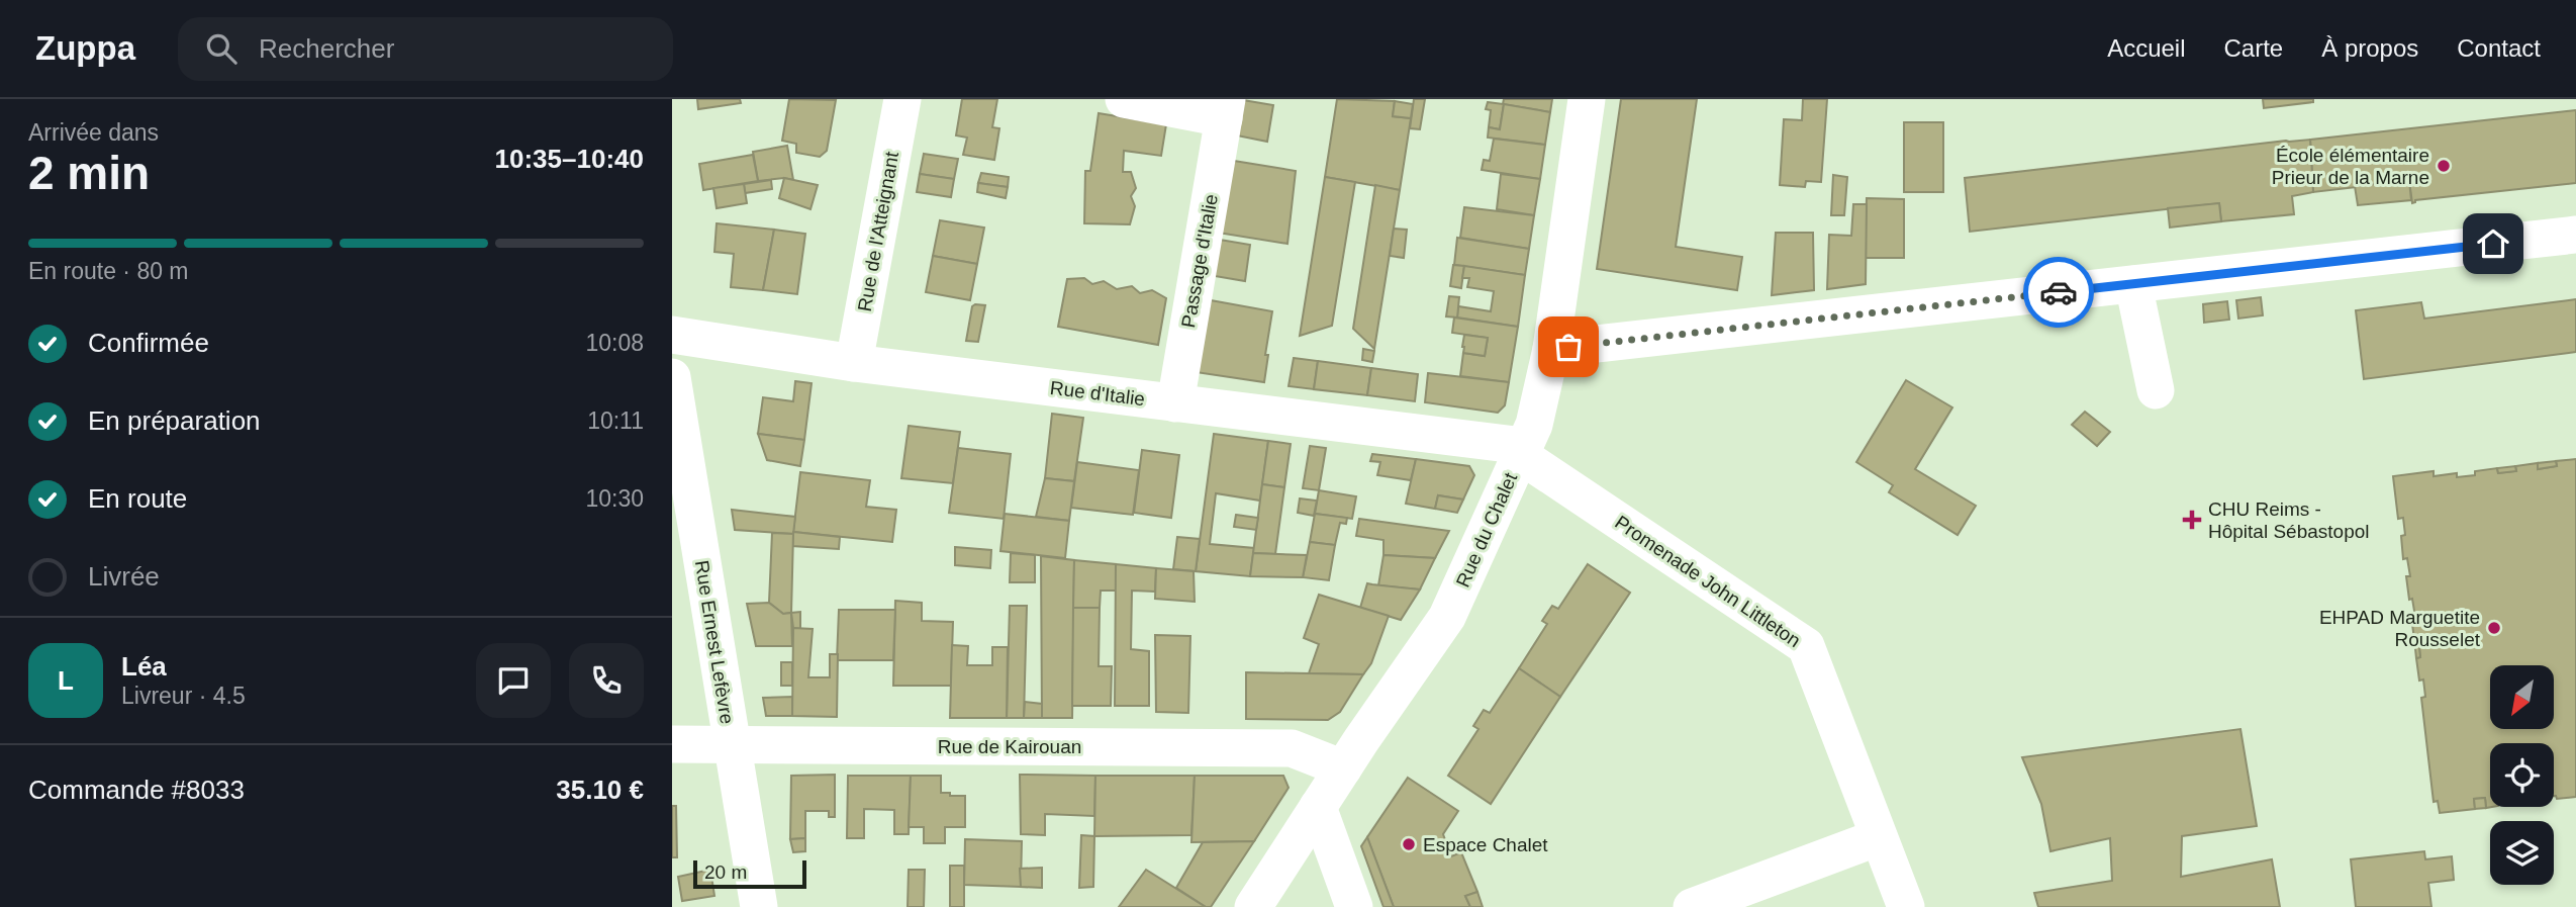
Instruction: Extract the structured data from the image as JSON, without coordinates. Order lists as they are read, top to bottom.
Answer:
{
  "streets": {
    "street": [
      "Rue de l'Atteignant",
      "Passage d'Italie",
      "Rue d'Italie",
      "Rue du Chalet",
      "Promenade John Littleton",
      "Rue Ernest Lefèvre",
      "Rue de Kairouan"
    ]
  },
  "crossings": [
    ["Rue de l'Atteignant", "Rue d'Italie"],
    ["Passage d'Italie", "Rue d'Italie"],
    ["Rue d'Italie", "Rue du Chalet"],
    ["Rue d'Italie", "Promenade John Littleton"],
    ["Rue du Chalet", "Promenade John Littleton"],
    ["Rue du Chalet", "Rue de Kairouan"],
    ["Rue Ernest Lefèvre", "Rue de Kairouan"]
  ],
  "places": {
    "other": ["École élémentaire Prieur de la Marne", "EHPAD Marguetite Rousselet", "Espace Chalet"],
    "health": ["CHU Reims - Hôpital Sébastopol"]
  },
  "scale_bar": "20 m",
  "north": "bottom left",
  "page": {
    "header": "Zuppa",
    "search": "Rechercher",
    "nav": [
      "Accueil",
      "Carte",
      "À propos",
      "Contact"
    ],
    "heading": ["2 min", "Arrivée dans", "10:35–10:40"],
    "panel": [
      "Léa",
      "Livreur · 4.5",
      "Commande #8033",
      "35.10 €"
    ],
    "bar": "En route · 80 m",
    "list": [
      ["Confirmée", "10:08"],
      ["En préparation", "10:11"],
      ["En route", "10:30"],
      "Livrée"
    ],
    "round": "L",
    "scale": "20 m"
  }
}
